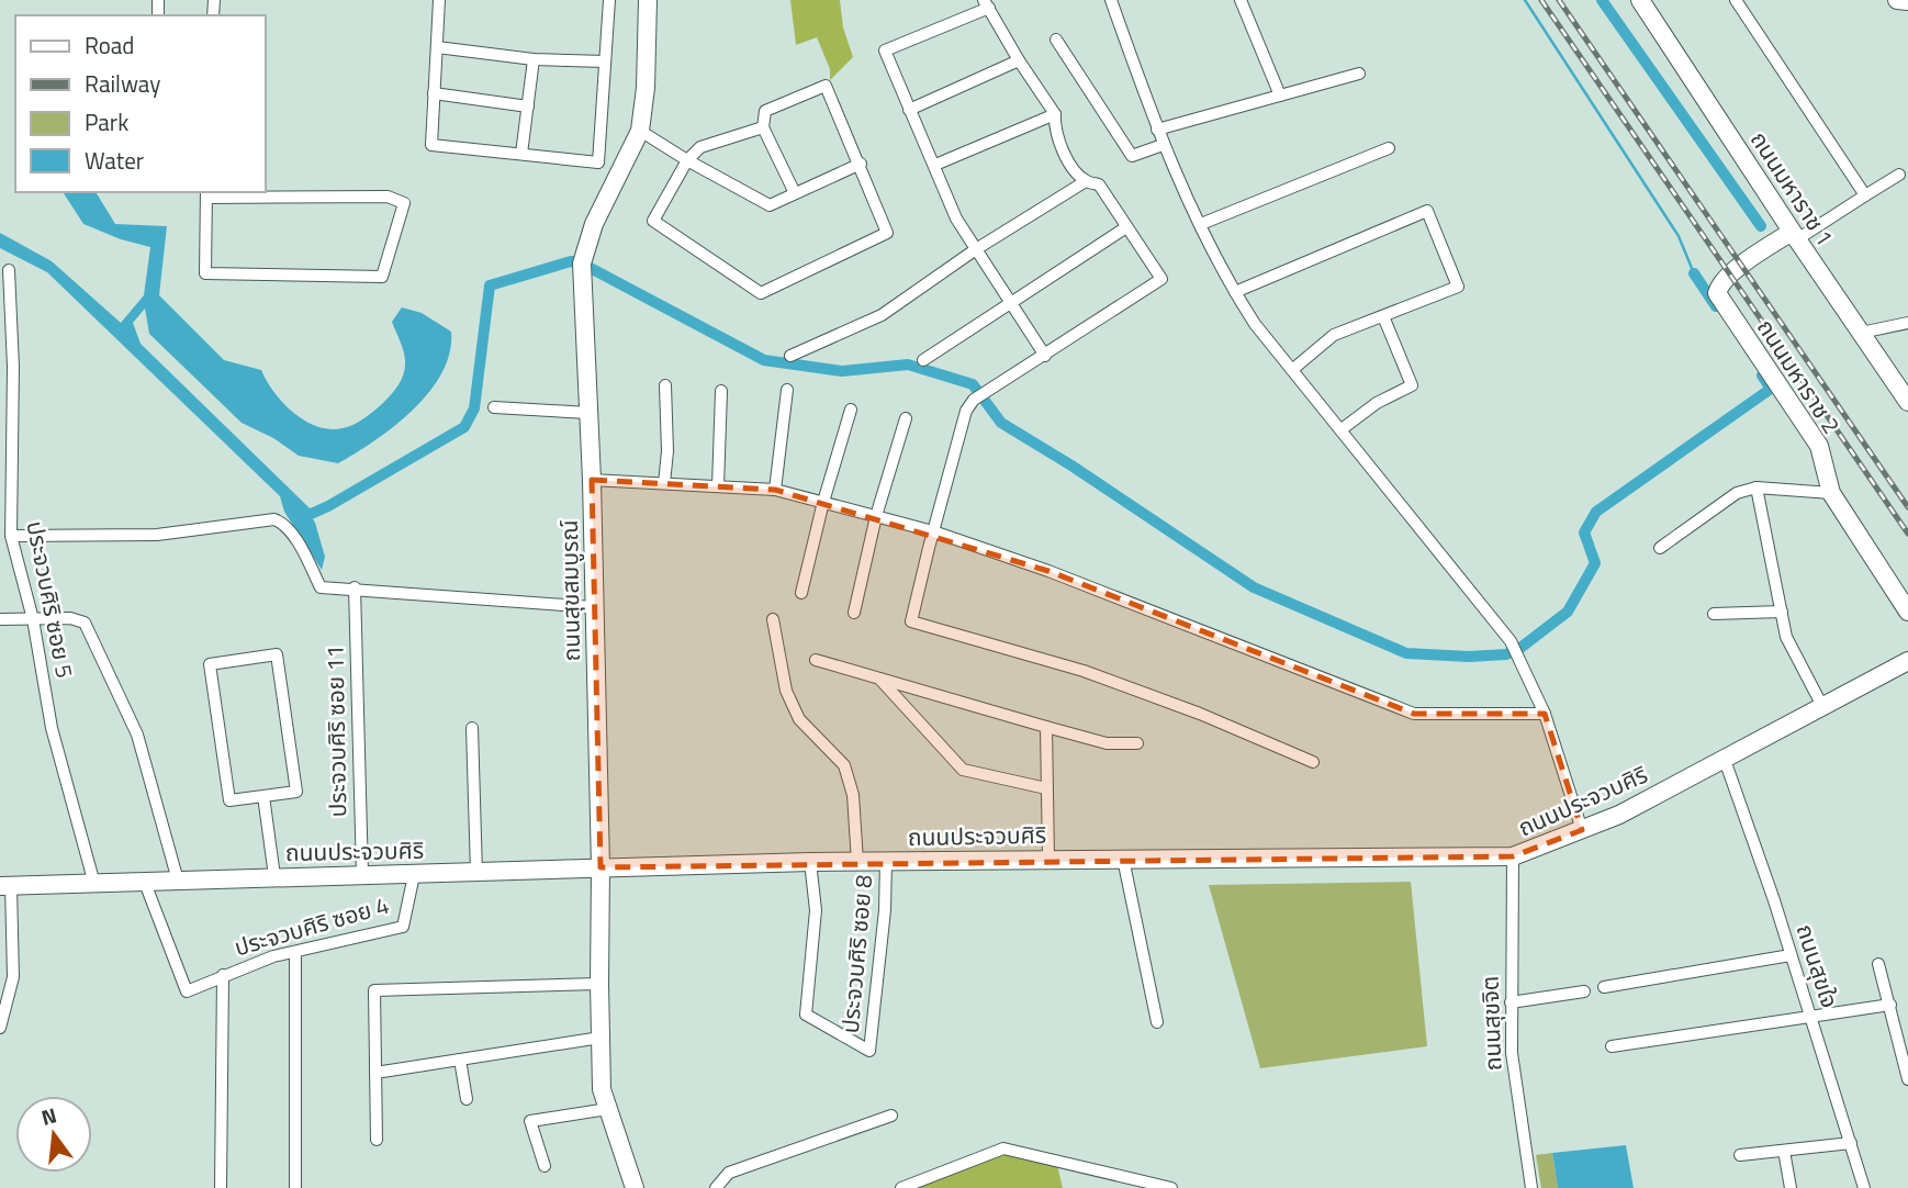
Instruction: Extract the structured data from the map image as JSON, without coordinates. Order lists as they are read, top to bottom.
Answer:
{
  "streets": {
    "street": [
      "ถนนมหาราช 1",
      "ถนนมหาราช 2",
      "ถนนสุขสมบูรณ์",
      "ประจวบศิริ ซอย 5",
      "ประจวบศิริ ซอย 11",
      "ถนนประจวบศิริ",
      "ประจวบศิริ ซอย 4",
      "ประจวบศิริ ซอย 8",
      "ถนนสุขใจ",
      "ถนนสุขจิต"
    ]
  },
  "crossings": [
    ["ถนนมหาราช 1", "ถนนมหาราช 2"],
    ["ถนนสุขสมบูรณ์", "ถนนประจวบศิริ"],
    ["ประจวบศิริ ซอย 5", "ถนนประจวบศิริ"],
    ["ประจวบศิริ ซอย 11", "ถนนประจวบศิริ"],
    ["ถนนประจวบศิริ", "ประจวบศิริ ซอย 4"],
    ["ถนนประจวบศิริ", "ประจวบศิริ ซอย 8"],
    ["ถนนประจวบศิริ", "ถนนสุขใจ"],
    ["ถนนประจวบศิริ", "ถนนสุขจิต"]
  ],
  "legend": [
    "Road",
    "Railway",
    "Park",
    "Water"
  ],
  "north": "top"
}
